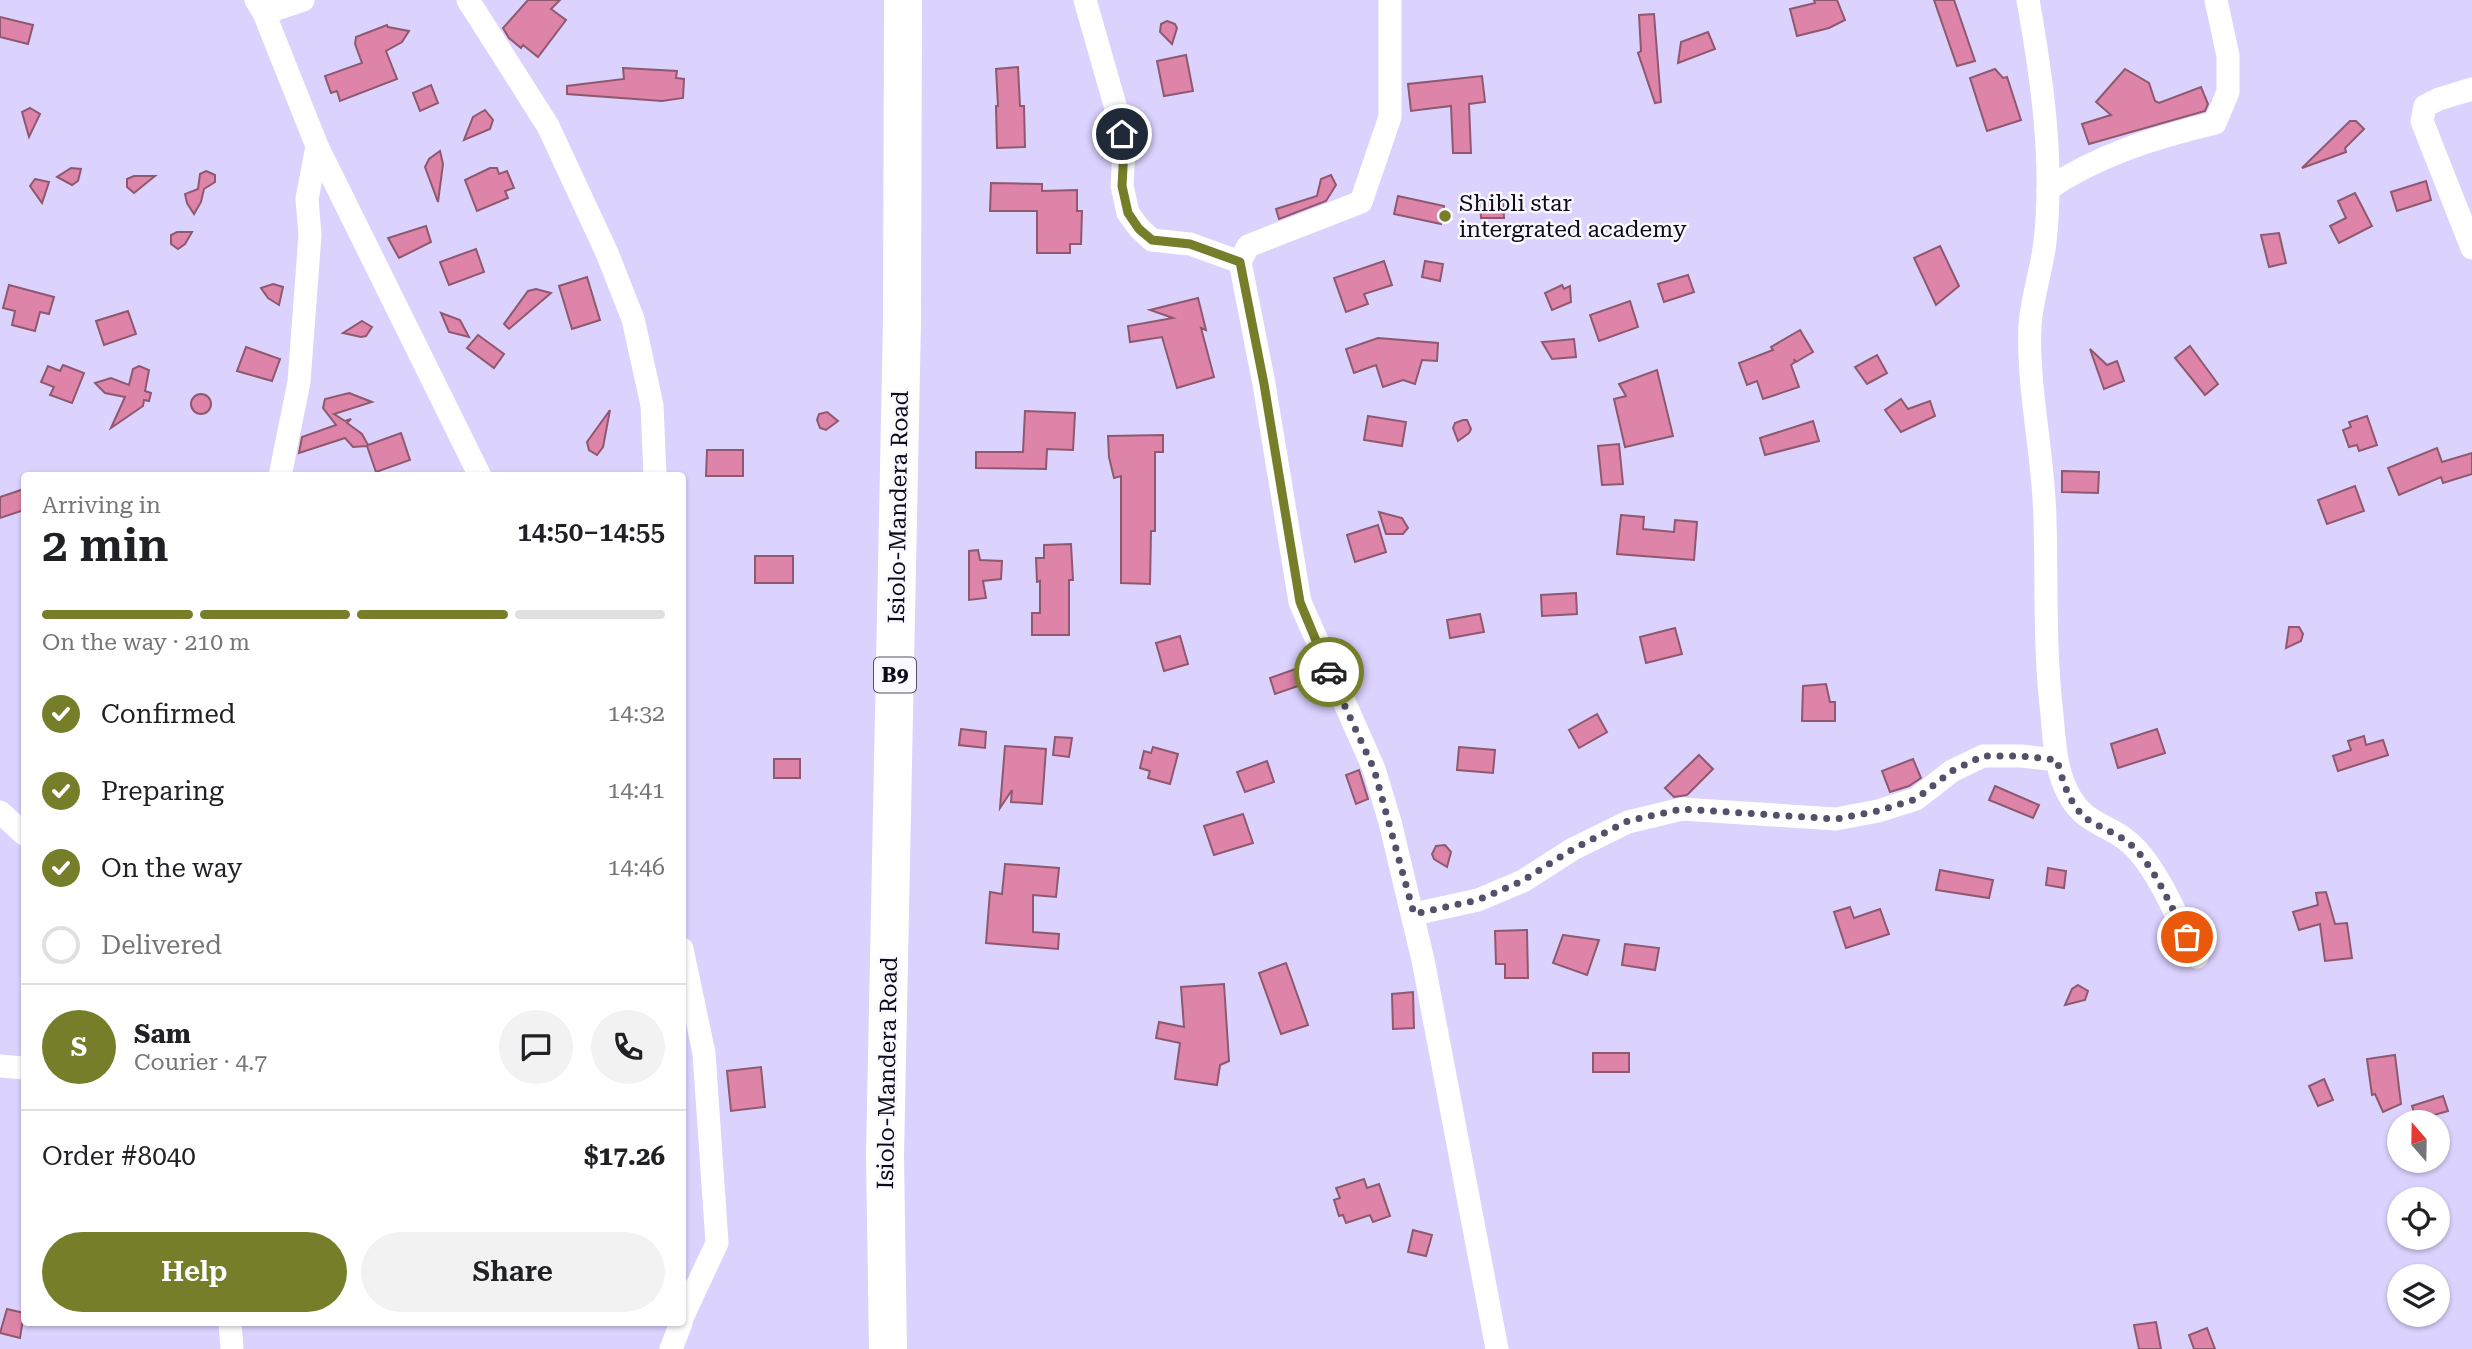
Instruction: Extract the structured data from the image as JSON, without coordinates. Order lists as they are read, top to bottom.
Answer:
{
  "streets": {
    "highway": ["Isiolo-Mandera Road", "B9"]
  },
  "places": ["Shibli star intergrated academy"],
  "north": "top",
  "page": {
    "heading": ["2 min", "Arriving in", "14:50–14:55"],
    "panel": [
      "Sam",
      "Courier · 4.7",
      "Order #8040",
      "$17.26"
    ],
    "bar": "On the way · 210 m",
    "list": [
      ["Confirmed", "14:32"],
      ["Preparing", "14:41"],
      ["On the way", "14:46"],
      "Delivered"
    ],
    "round": "S",
    "buttons": ["Help", "Share"]
  }
}
